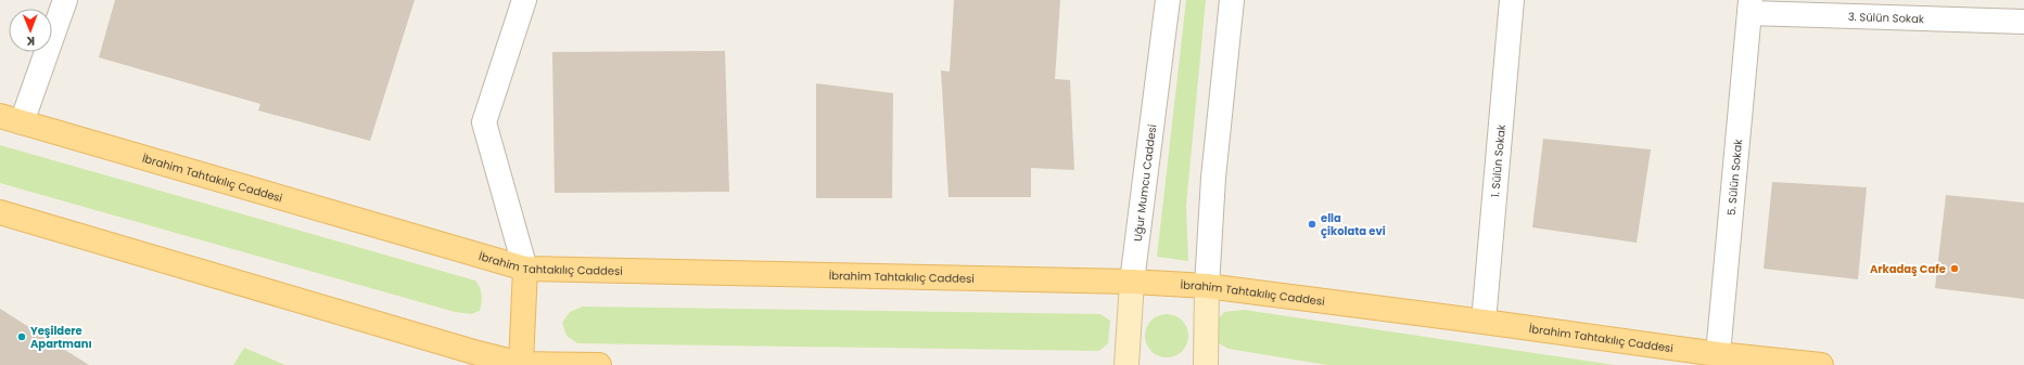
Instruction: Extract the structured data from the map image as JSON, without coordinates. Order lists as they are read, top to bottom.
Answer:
{
  "streets": {
    "main road": ["İbrahim Tahtakılıç Caddesi", "Uğur Mumcu Caddesi"],
    "street": ["3. Sülün Sokak", "1. Sülün Sokak", "5. Sülün Sokak"]
  },
  "crossings": [
    ["3. Sülün Sokak", "5. Sülün Sokak"],
    ["1. Sülün Sokak", "İbrahim Tahtakılıç Caddesi"],
    ["İbrahim Tahtakılıç Caddesi", "5. Sülün Sokak"],
    ["İbrahim Tahtakılıç Caddesi", "Uğur Mumcu Caddesi"]
  ],
  "places": ["ella çikolata evi", "Arkadaş Cafe", "Yeşildere Apartmanı"],
  "north": "bottom"
}
